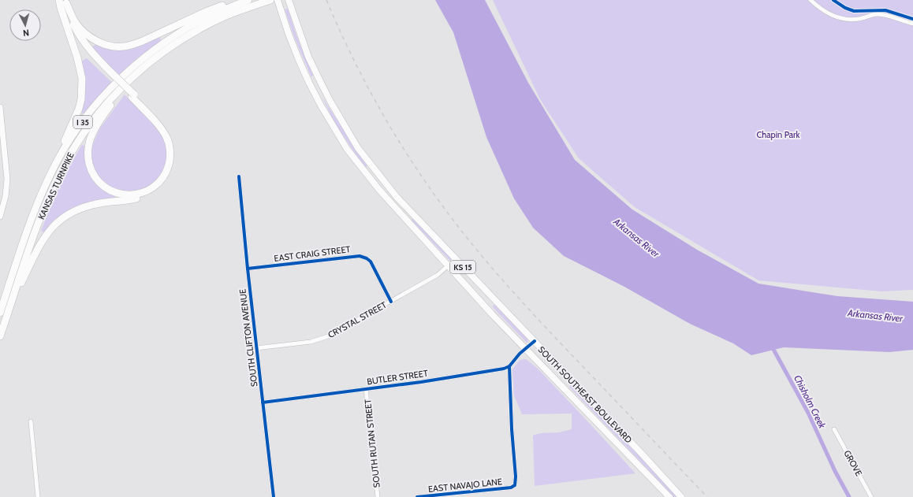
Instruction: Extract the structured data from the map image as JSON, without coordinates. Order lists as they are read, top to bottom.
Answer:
{
  "streets": {
    "highway": ["I 35", "KANSAS TURNPIKE"],
    "main road": ["KS 15", "SOUTH SOUTHEAST BOULEVARD"],
    "street": [
      "EAST CRAIG STREET",
      "CRYSTAL STREET",
      "SOUTH CLIFTON AVENUE",
      "BUTLER STREET",
      "SOUTH RUTAN STREET",
      "GROVE",
      "EAST NAVAJO LANE"
    ]
  },
  "crossings": [
    ["EAST CRAIG STREET", "CRYSTAL STREET"],
    ["EAST CRAIG STREET", "SOUTH CLIFTON AVENUE"],
    ["CRYSTAL STREET", "SOUTH CLIFTON AVENUE"],
    ["CRYSTAL STREET", "SOUTH SOUTHEAST BOULEVARD"],
    ["SOUTH CLIFTON AVENUE", "BUTLER STREET"],
    ["BUTLER STREET", "SOUTH RUTAN STREET"],
    ["BUTLER STREET", "EAST NAVAJO LANE"]
  ],
  "water": ["Arkansas River", "Chisholm Creek"],
  "parks": ["Chapin Park"],
  "north": "bottom"
}
